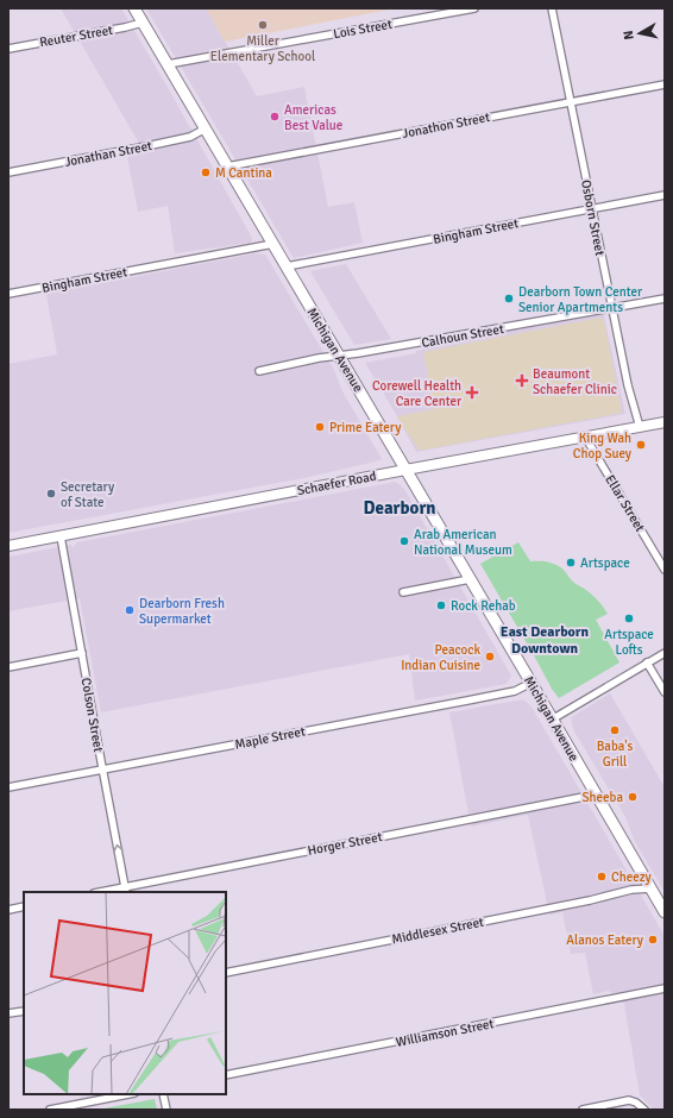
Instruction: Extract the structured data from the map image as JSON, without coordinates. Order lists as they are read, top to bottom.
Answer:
{
  "streets": {
    "main road": ["Michigan Avenue", "Schaefer Road"],
    "street": [
      "Lois Street",
      "Reuter Street",
      "Jonathon Street",
      "Jonathan Street",
      "Osborn Street",
      "Bingham Street",
      "Calhoun Street",
      "Ellar Street",
      "Colson Street",
      "Maple Street",
      "Horger Street",
      "Middlesex Street",
      "Williamson Street"
    ]
  },
  "crossings": [
    ["Lois Street", "Michigan Avenue"],
    ["Reuter Street", "Michigan Avenue"],
    ["Jonathon Street", "Osborn Street"],
    ["Jonathon Street", "Michigan Avenue"],
    ["Jonathan Street", "Michigan Avenue"],
    ["Osborn Street", "Bingham Street"],
    ["Osborn Street", "Calhoun Street"],
    ["Osborn Street", "Schaefer Road"],
    ["Bingham Street", "Michigan Avenue"],
    ["Calhoun Street", "Michigan Avenue"],
    ["Michigan Avenue", "Schaefer Road"],
    ["Michigan Avenue", "Maple Street"],
    ["Michigan Avenue", "Horger Street"],
    ["Michigan Avenue", "Middlesex Street"],
    ["Schaefer Road", "Ellar Street"],
    ["Schaefer Road", "Colson Street"],
    ["Colson Street", "Maple Street"],
    ["Colson Street", "Horger Street"]
  ],
  "districts": ["Dearborn", "East Dearborn Downtown"],
  "places": {
    "other": [
      "Miller Elementary School",
      "Americas Best Value",
      "M Cantina",
      "Dearborn Town Center Senior Apartments",
      "Prime Eatery",
      "King Wah Chop Suey",
      "Secretary of State",
      "Arab American National Museum",
      "Artspace",
      "Rock Rehab",
      "Dearborn Fresh Supermarket",
      "Artspace Lofts",
      "Peacock Indian Cuisine",
      "Baba's Grill",
      "Sheeba",
      "Cheezy",
      "Alanos Eatery"
    ],
    "health": ["Beaumont Schaefer Clinic", "Corewell Health Care Center"]
  },
  "north": "left"
}
